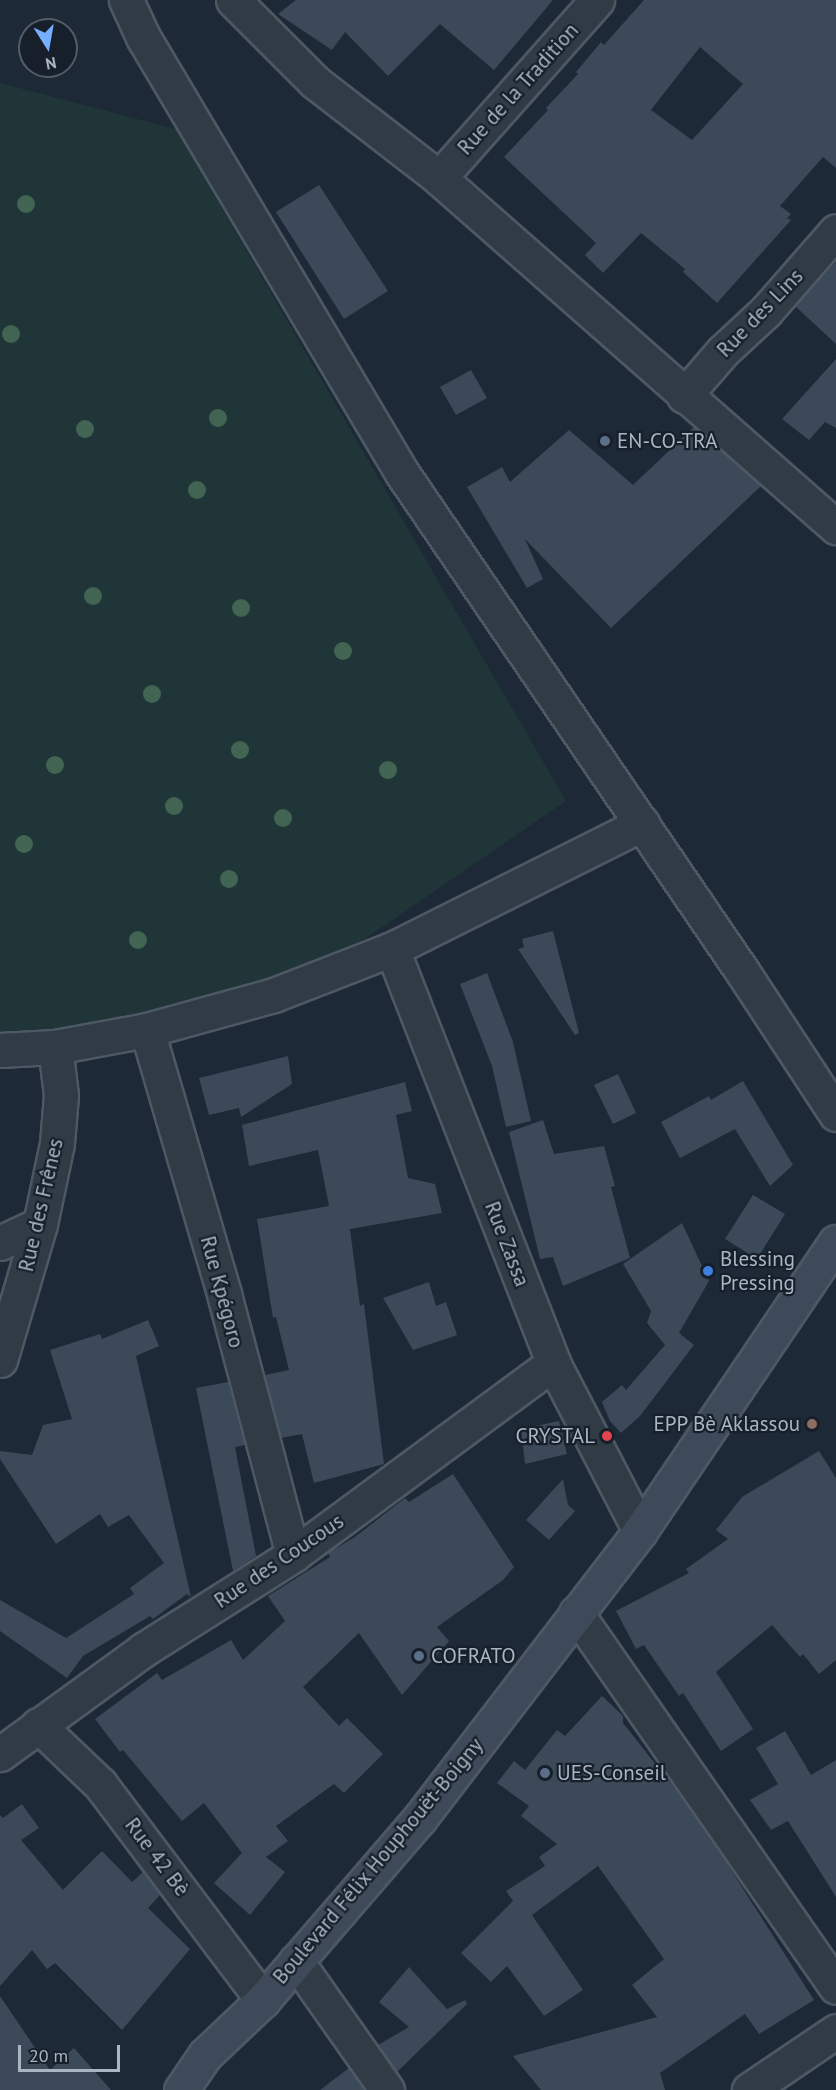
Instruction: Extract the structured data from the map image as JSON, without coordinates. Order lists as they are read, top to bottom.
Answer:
{
  "streets": {
    "street": [
      "Rue de la Tradition",
      "Rue des Lins",
      "Rue des Frênes",
      "Rue Zassa",
      "Rue Kpégoro",
      "Rue des Coucous",
      "Rue 42 Bè",
      "Boulevard Félix Houphouët-Boigny"
    ]
  },
  "crossings": [
    ["Rue Zassa", "Rue des Coucous"],
    ["Rue Zassa", "Boulevard Félix Houphouët-Boigny"],
    ["Rue Kpégoro", "Rue des Coucous"],
    ["Rue des Coucous", "Rue 42 Bè"],
    ["Rue 42 Bè", "Boulevard Félix Houphouët-Boigny"]
  ],
  "places": [
    "EN-CO-TRA",
    "Blessing Pressing",
    "EPP Bè Aklassou",
    "CRYSTAL",
    "COFRATO",
    "UES-Conseil"
  ],
  "scale_bar": "20 m",
  "north": "bottom"
}
